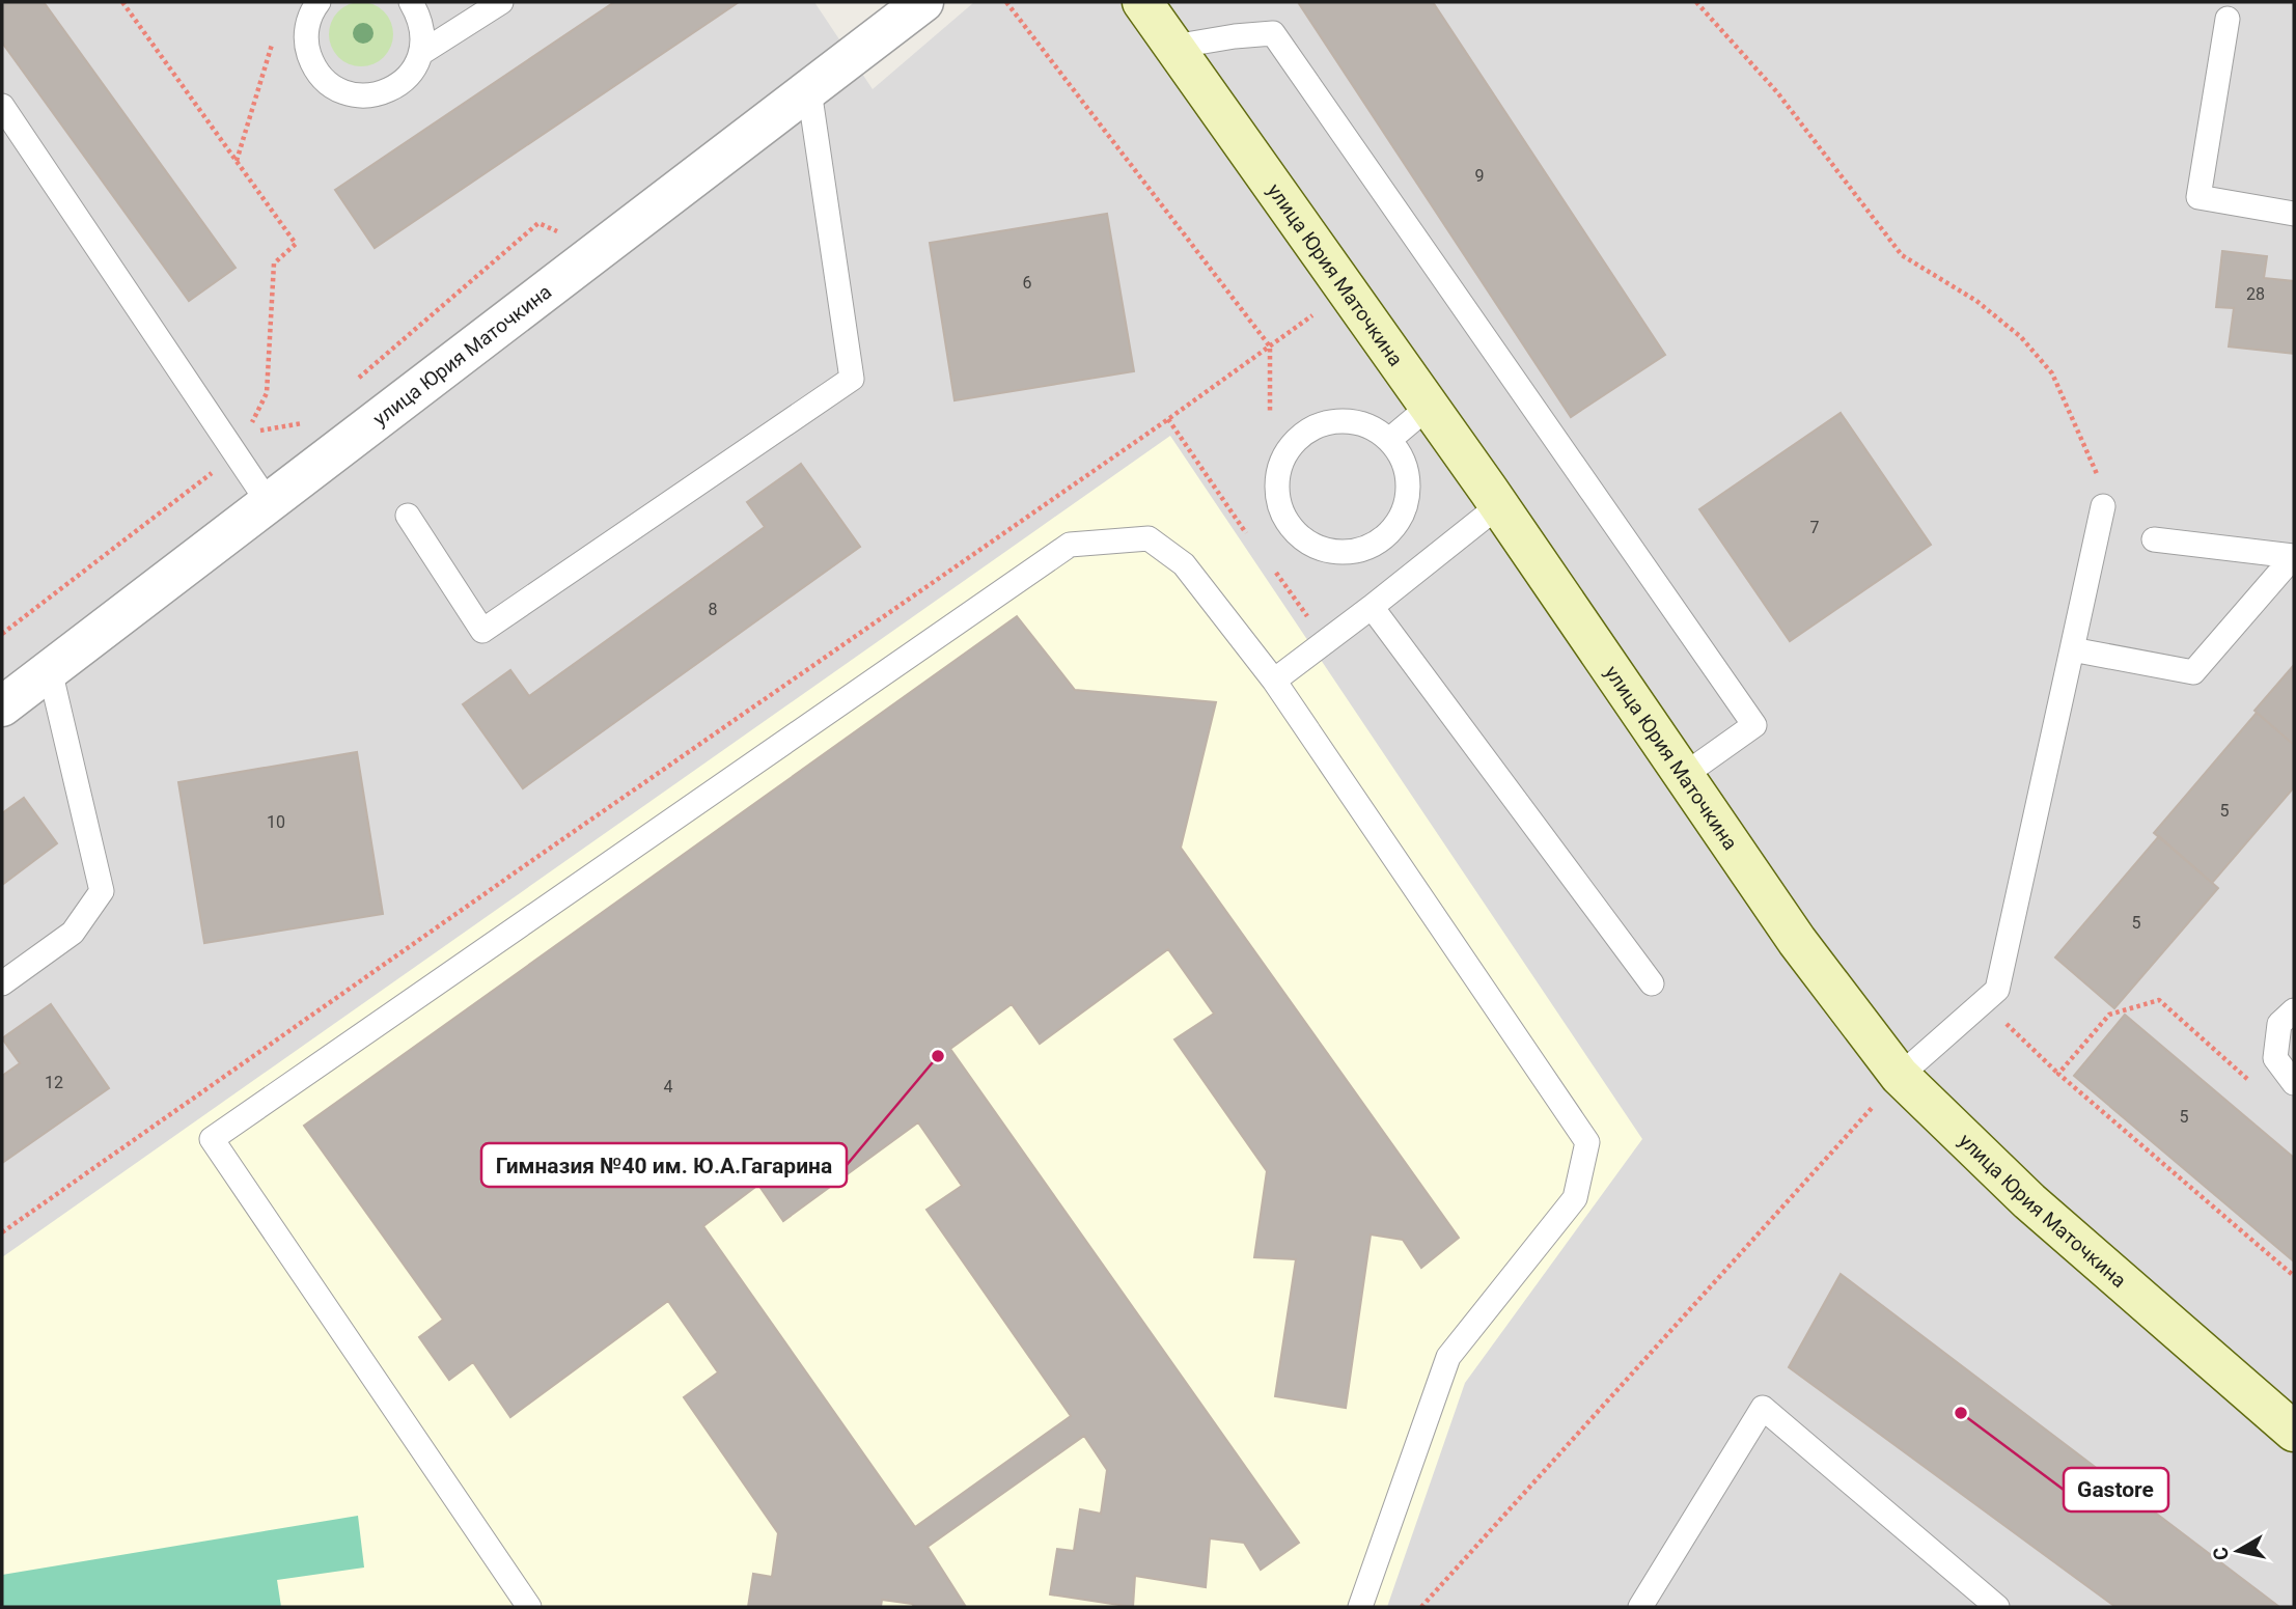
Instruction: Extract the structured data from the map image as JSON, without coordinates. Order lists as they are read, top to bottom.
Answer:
{
  "streets": {
    "street": ["улица Юрия Маточкина"]
  },
  "places": ["Гимназия №40 им. Ю.А.Гагарина", "Gastore"],
  "house_numbers": [
    "9",
    "6",
    "28",
    "7",
    "8",
    "5",
    "10",
    "5",
    "12",
    "4",
    "5"
  ],
  "north": "left"
}
